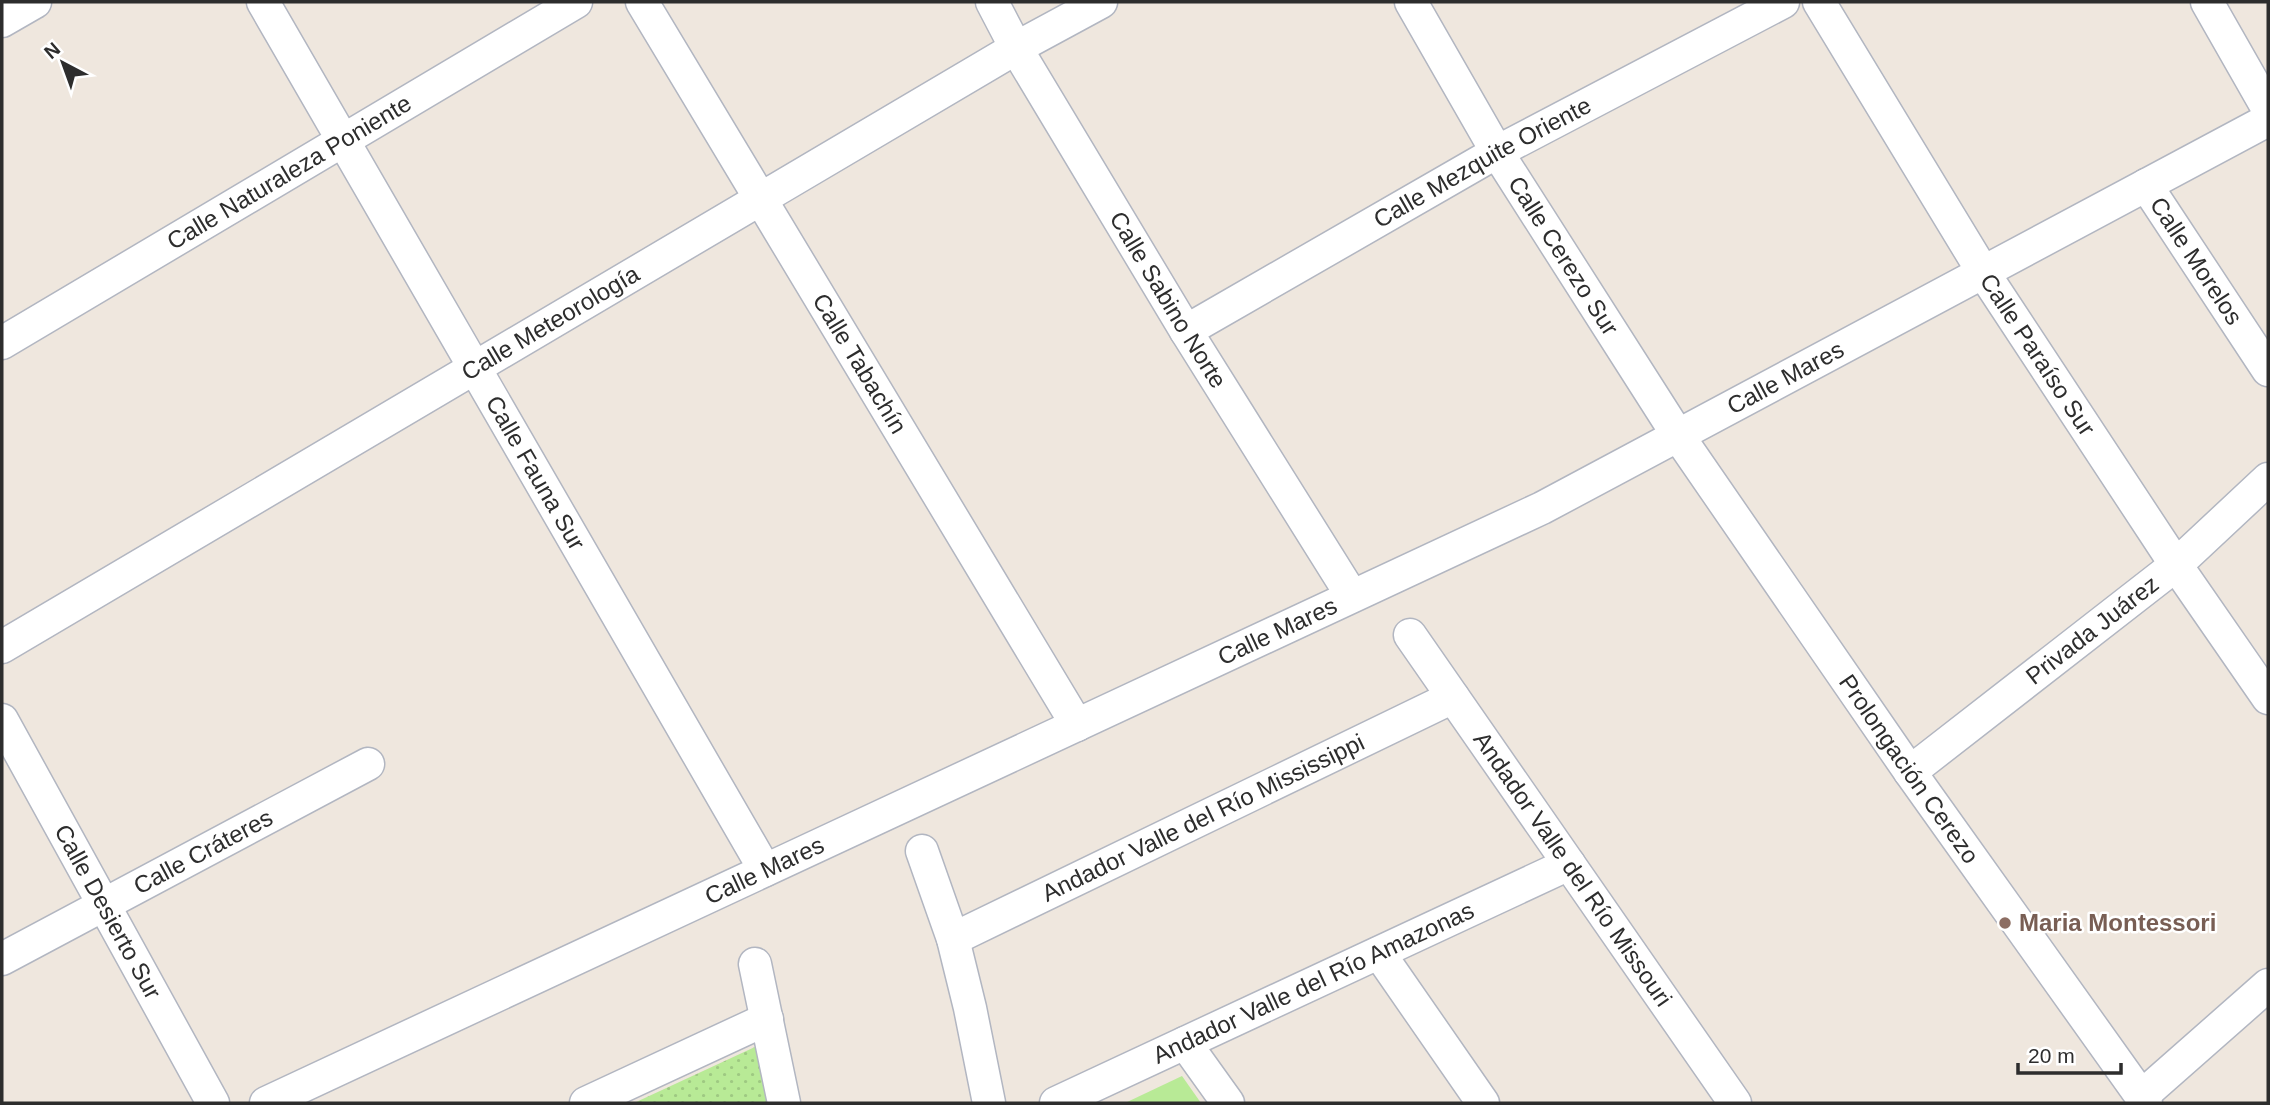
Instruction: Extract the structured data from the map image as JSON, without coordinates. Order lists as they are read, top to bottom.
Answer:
{
  "streets": {
    "street": [
      "Calle Mezquite Oriente",
      "Calle Naturaleza Poniente",
      "Calle Cerezo Sur",
      "Calle Morelos",
      "Calle Sabino Norte",
      "Calle Meteorología",
      "Calle Paraíso Sur",
      "Calle Tabachín",
      "Calle Mares",
      "Calle Fauna Sur",
      "Privada Juárez",
      "Prolongación Cerezo",
      "Andador Valle del Río Mississippi",
      "Calle Cráteres",
      "Andador Valle del Río Missouri",
      "Calle Desierto Sur",
      "Andador Valle del Río Amazonas"
    ]
  },
  "crossings": [
    ["Calle Mezquite Oriente", "Calle Cerezo Sur"],
    ["Calle Mezquite Oriente", "Calle Sabino Norte"],
    ["Calle Naturaleza Poniente", "Calle Fauna Sur"],
    ["Calle Cerezo Sur", "Calle Mares"],
    ["Calle Cerezo Sur", "Prolongación Cerezo"],
    ["Calle Morelos", "Calle Mares"],
    ["Calle Sabino Norte", "Calle Meteorología"],
    ["Calle Sabino Norte", "Calle Mares"],
    ["Calle Meteorología", "Calle Tabachín"],
    ["Calle Meteorología", "Calle Fauna Sur"],
    ["Calle Paraíso Sur", "Calle Mares"],
    ["Calle Paraíso Sur", "Privada Juárez"],
    ["Calle Tabachín", "Calle Mares"],
    ["Calle Mares", "Calle Fauna Sur"],
    ["Calle Mares", "Prolongación Cerezo"],
    ["Privada Juárez", "Prolongación Cerezo"],
    ["Andador Valle del Río Mississippi", "Andador Valle del Río Missouri"],
    ["Calle Cráteres", "Calle Desierto Sur"],
    ["Andador Valle del Río Missouri", "Andador Valle del Río Amazonas"]
  ],
  "places": ["Maria Montessori"],
  "scale_bar": "20 m",
  "north": "top left"
}
